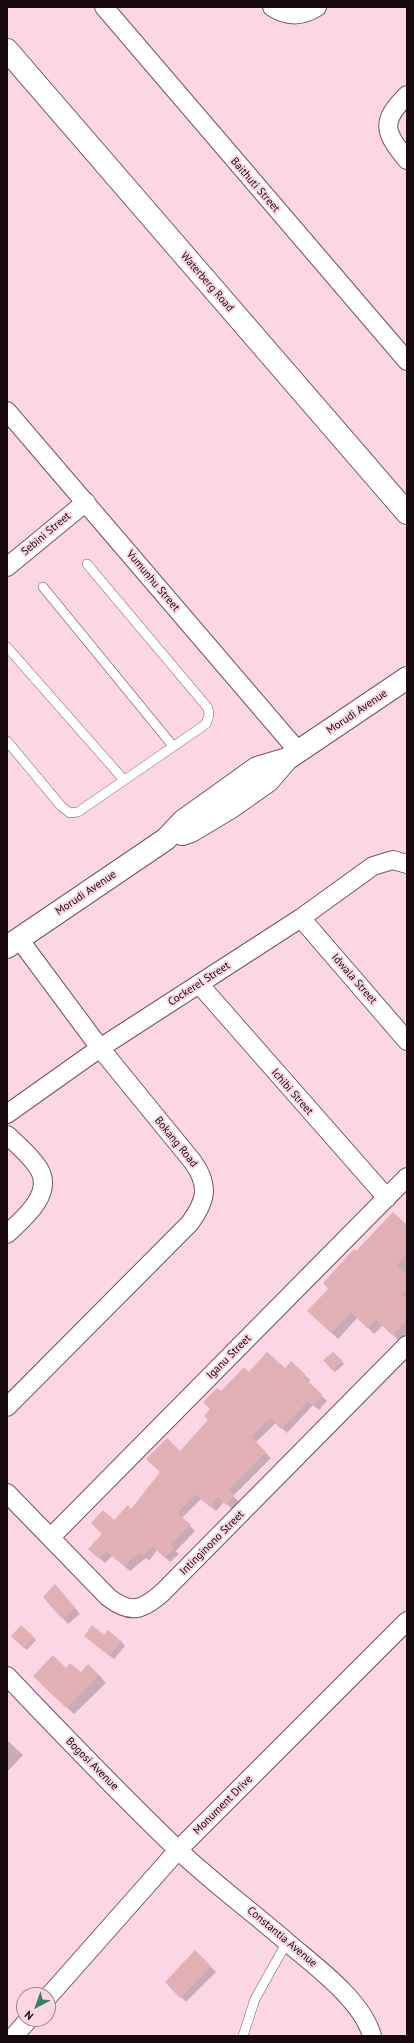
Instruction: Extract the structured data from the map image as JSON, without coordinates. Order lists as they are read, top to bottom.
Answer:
{
  "streets": {
    "street": [
      "Baithuti Street",
      "Waterberg Road",
      "Sebini Street",
      "Vumunhu Street",
      "Morudi Avenue",
      "Idwala Street",
      "Cockerel Street",
      "Ichibi Street",
      "Bokang Road",
      "Iganu Street",
      "Intinginono Street",
      "Bogosi Avenue",
      "Monument Drive",
      "Constantia Avenue"
    ]
  },
  "crossings": [
    ["Sebini Street", "Vumunhu Street"],
    ["Vumunhu Street", "Morudi Avenue"],
    ["Morudi Avenue", "Bokang Road"],
    ["Idwala Street", "Cockerel Street"],
    ["Cockerel Street", "Ichibi Street"],
    ["Cockerel Street", "Bokang Road"],
    ["Ichibi Street", "Iganu Street"],
    ["Iganu Street", "Intinginono Street"],
    ["Bogosi Avenue", "Monument Drive"],
    ["Bogosi Avenue", "Constantia Avenue"],
    ["Monument Drive", "Constantia Avenue"]
  ],
  "north": "bottom left"
}
